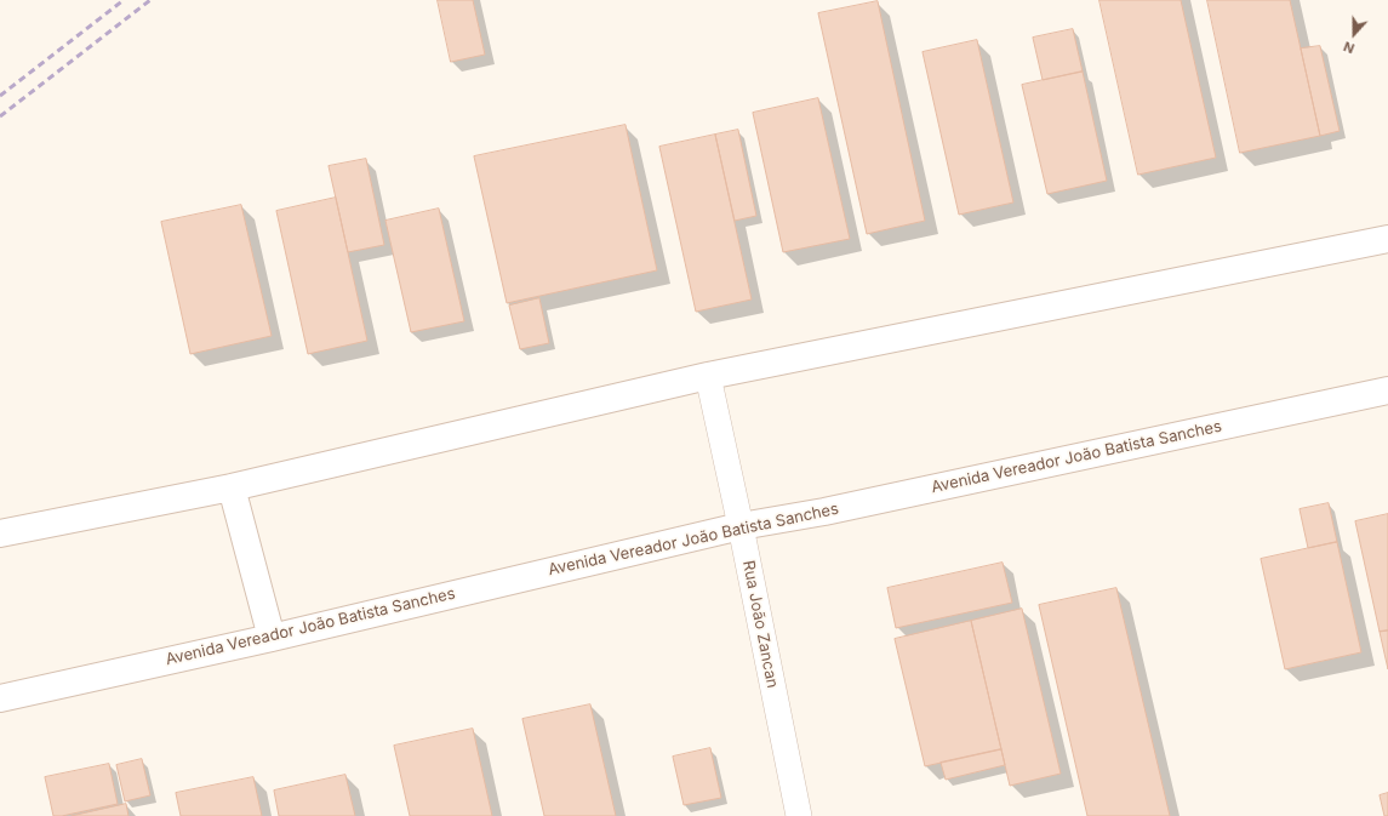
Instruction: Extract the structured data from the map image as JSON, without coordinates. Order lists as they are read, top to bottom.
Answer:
{
  "streets": {
    "street": ["Avenida Vereador João Batista Sanches", "Rua João Zancan"]
  },
  "crossings": [
    ["Avenida Vereador João Batista Sanches", "Rua João Zancan"]
  ],
  "north": "bottom"
}
